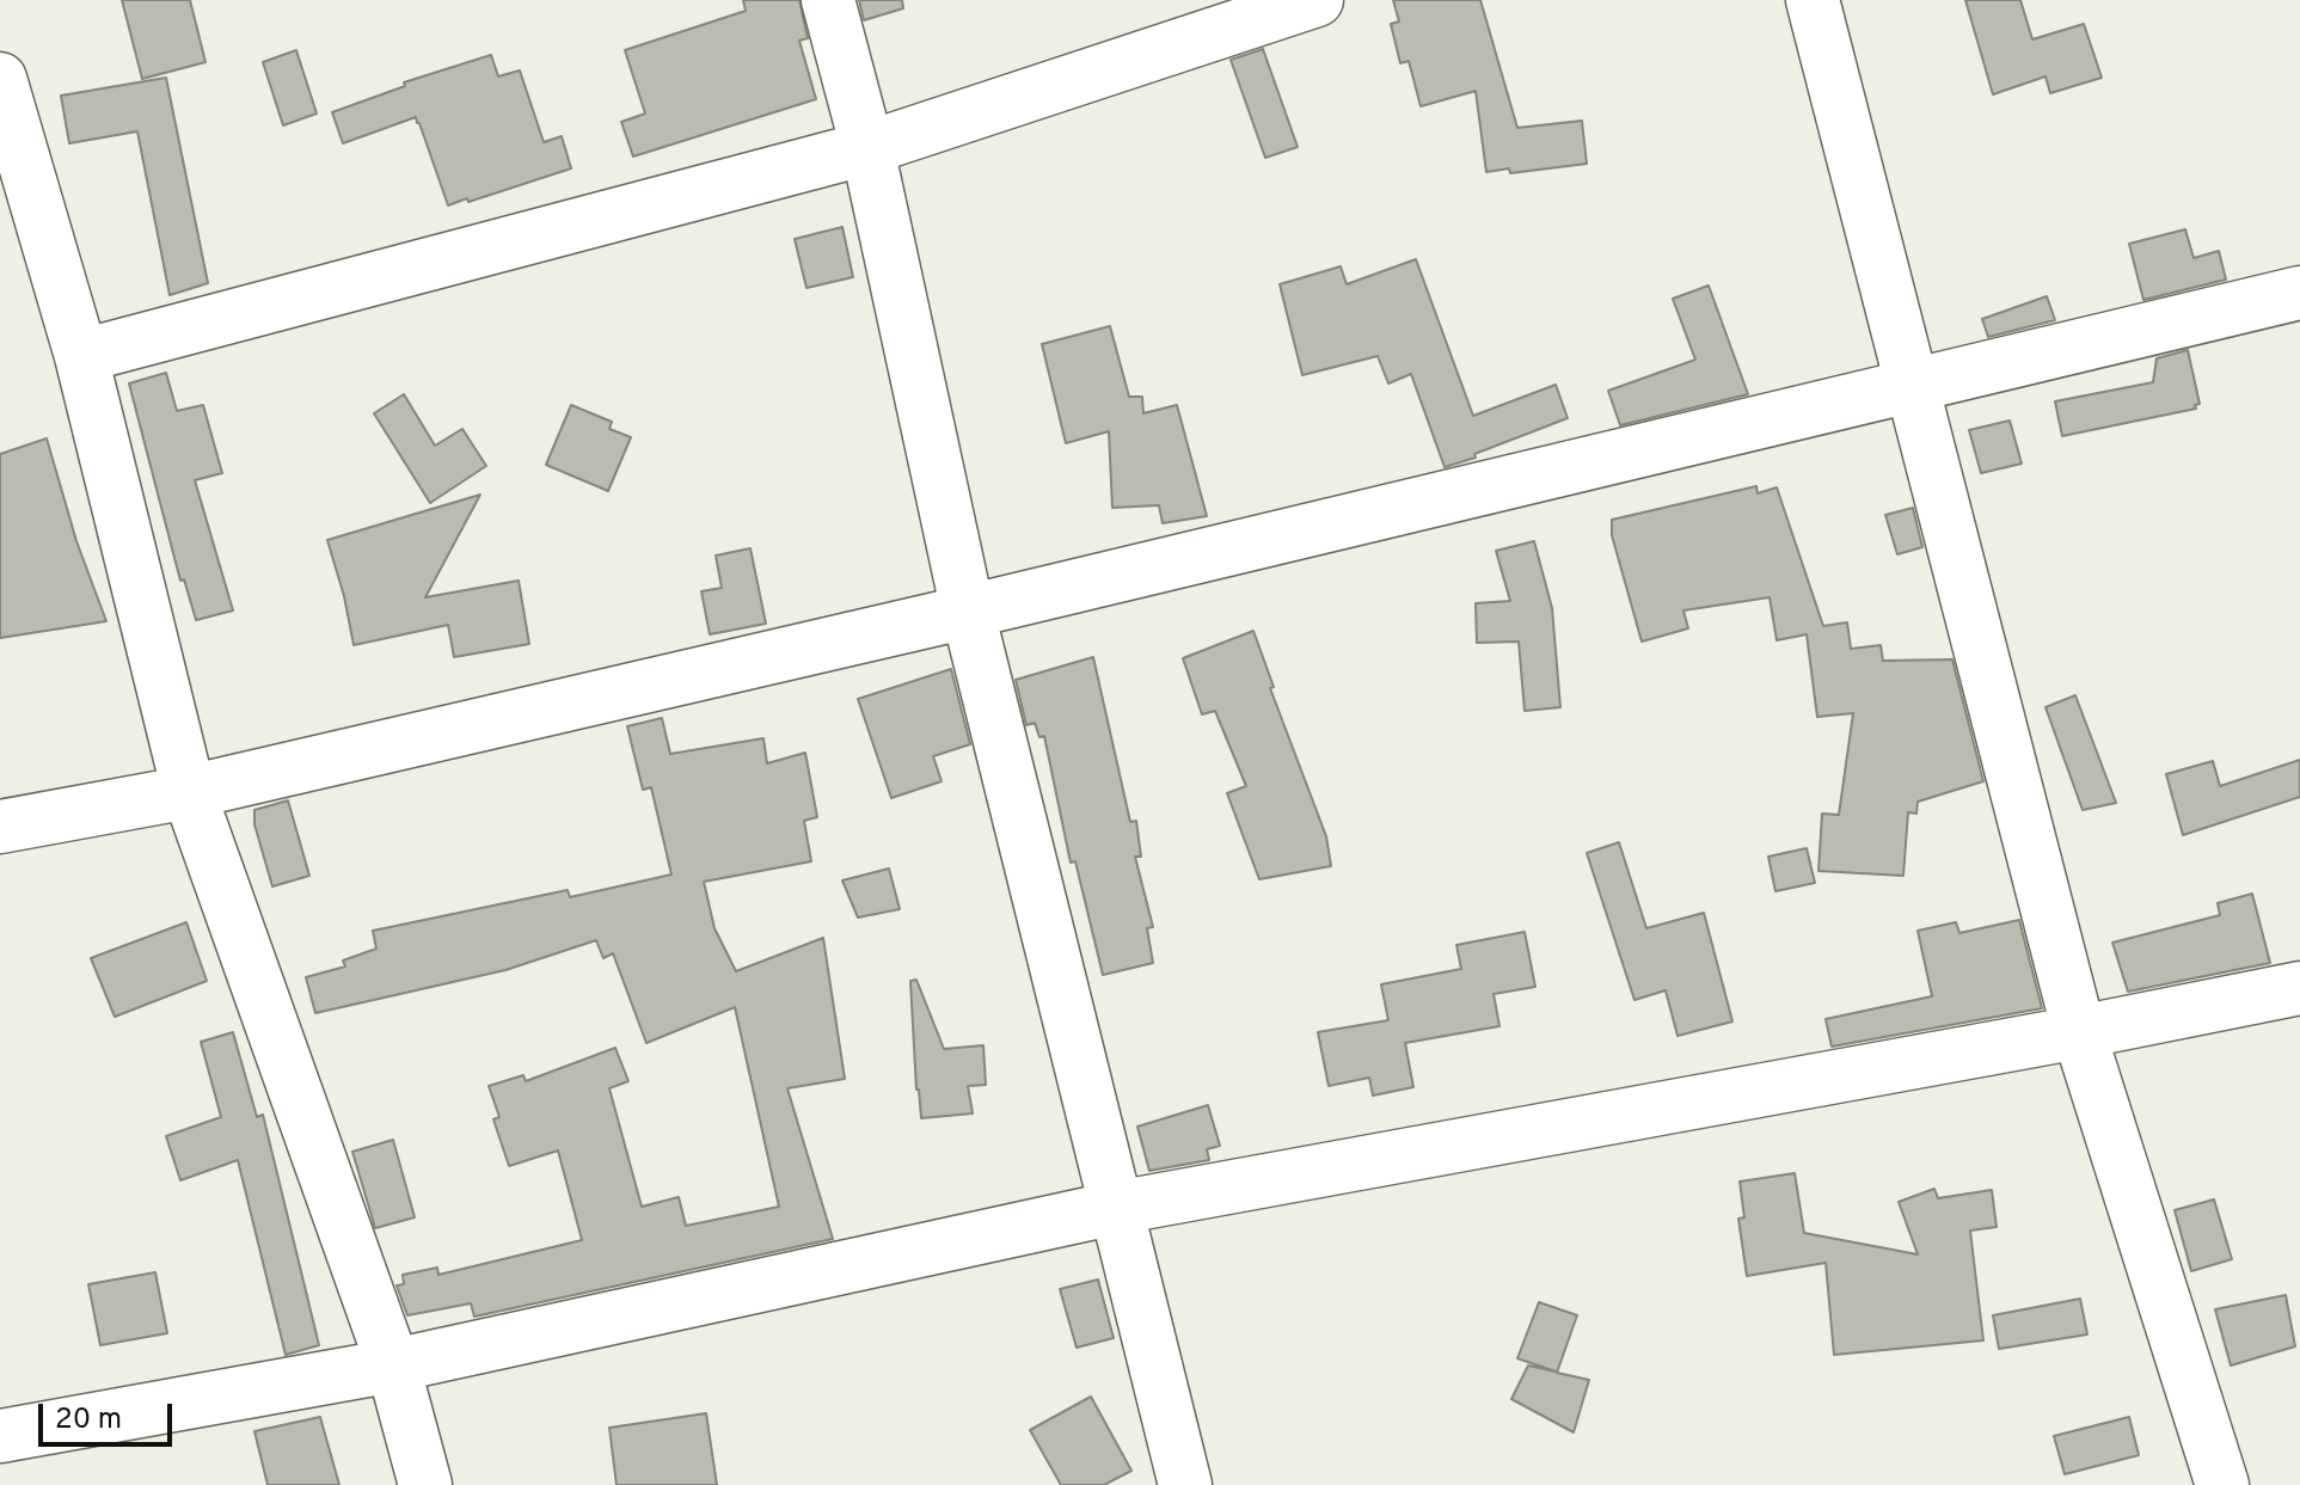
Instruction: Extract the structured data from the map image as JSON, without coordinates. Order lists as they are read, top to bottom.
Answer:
{
  "scale_bar": "20 m"
}
